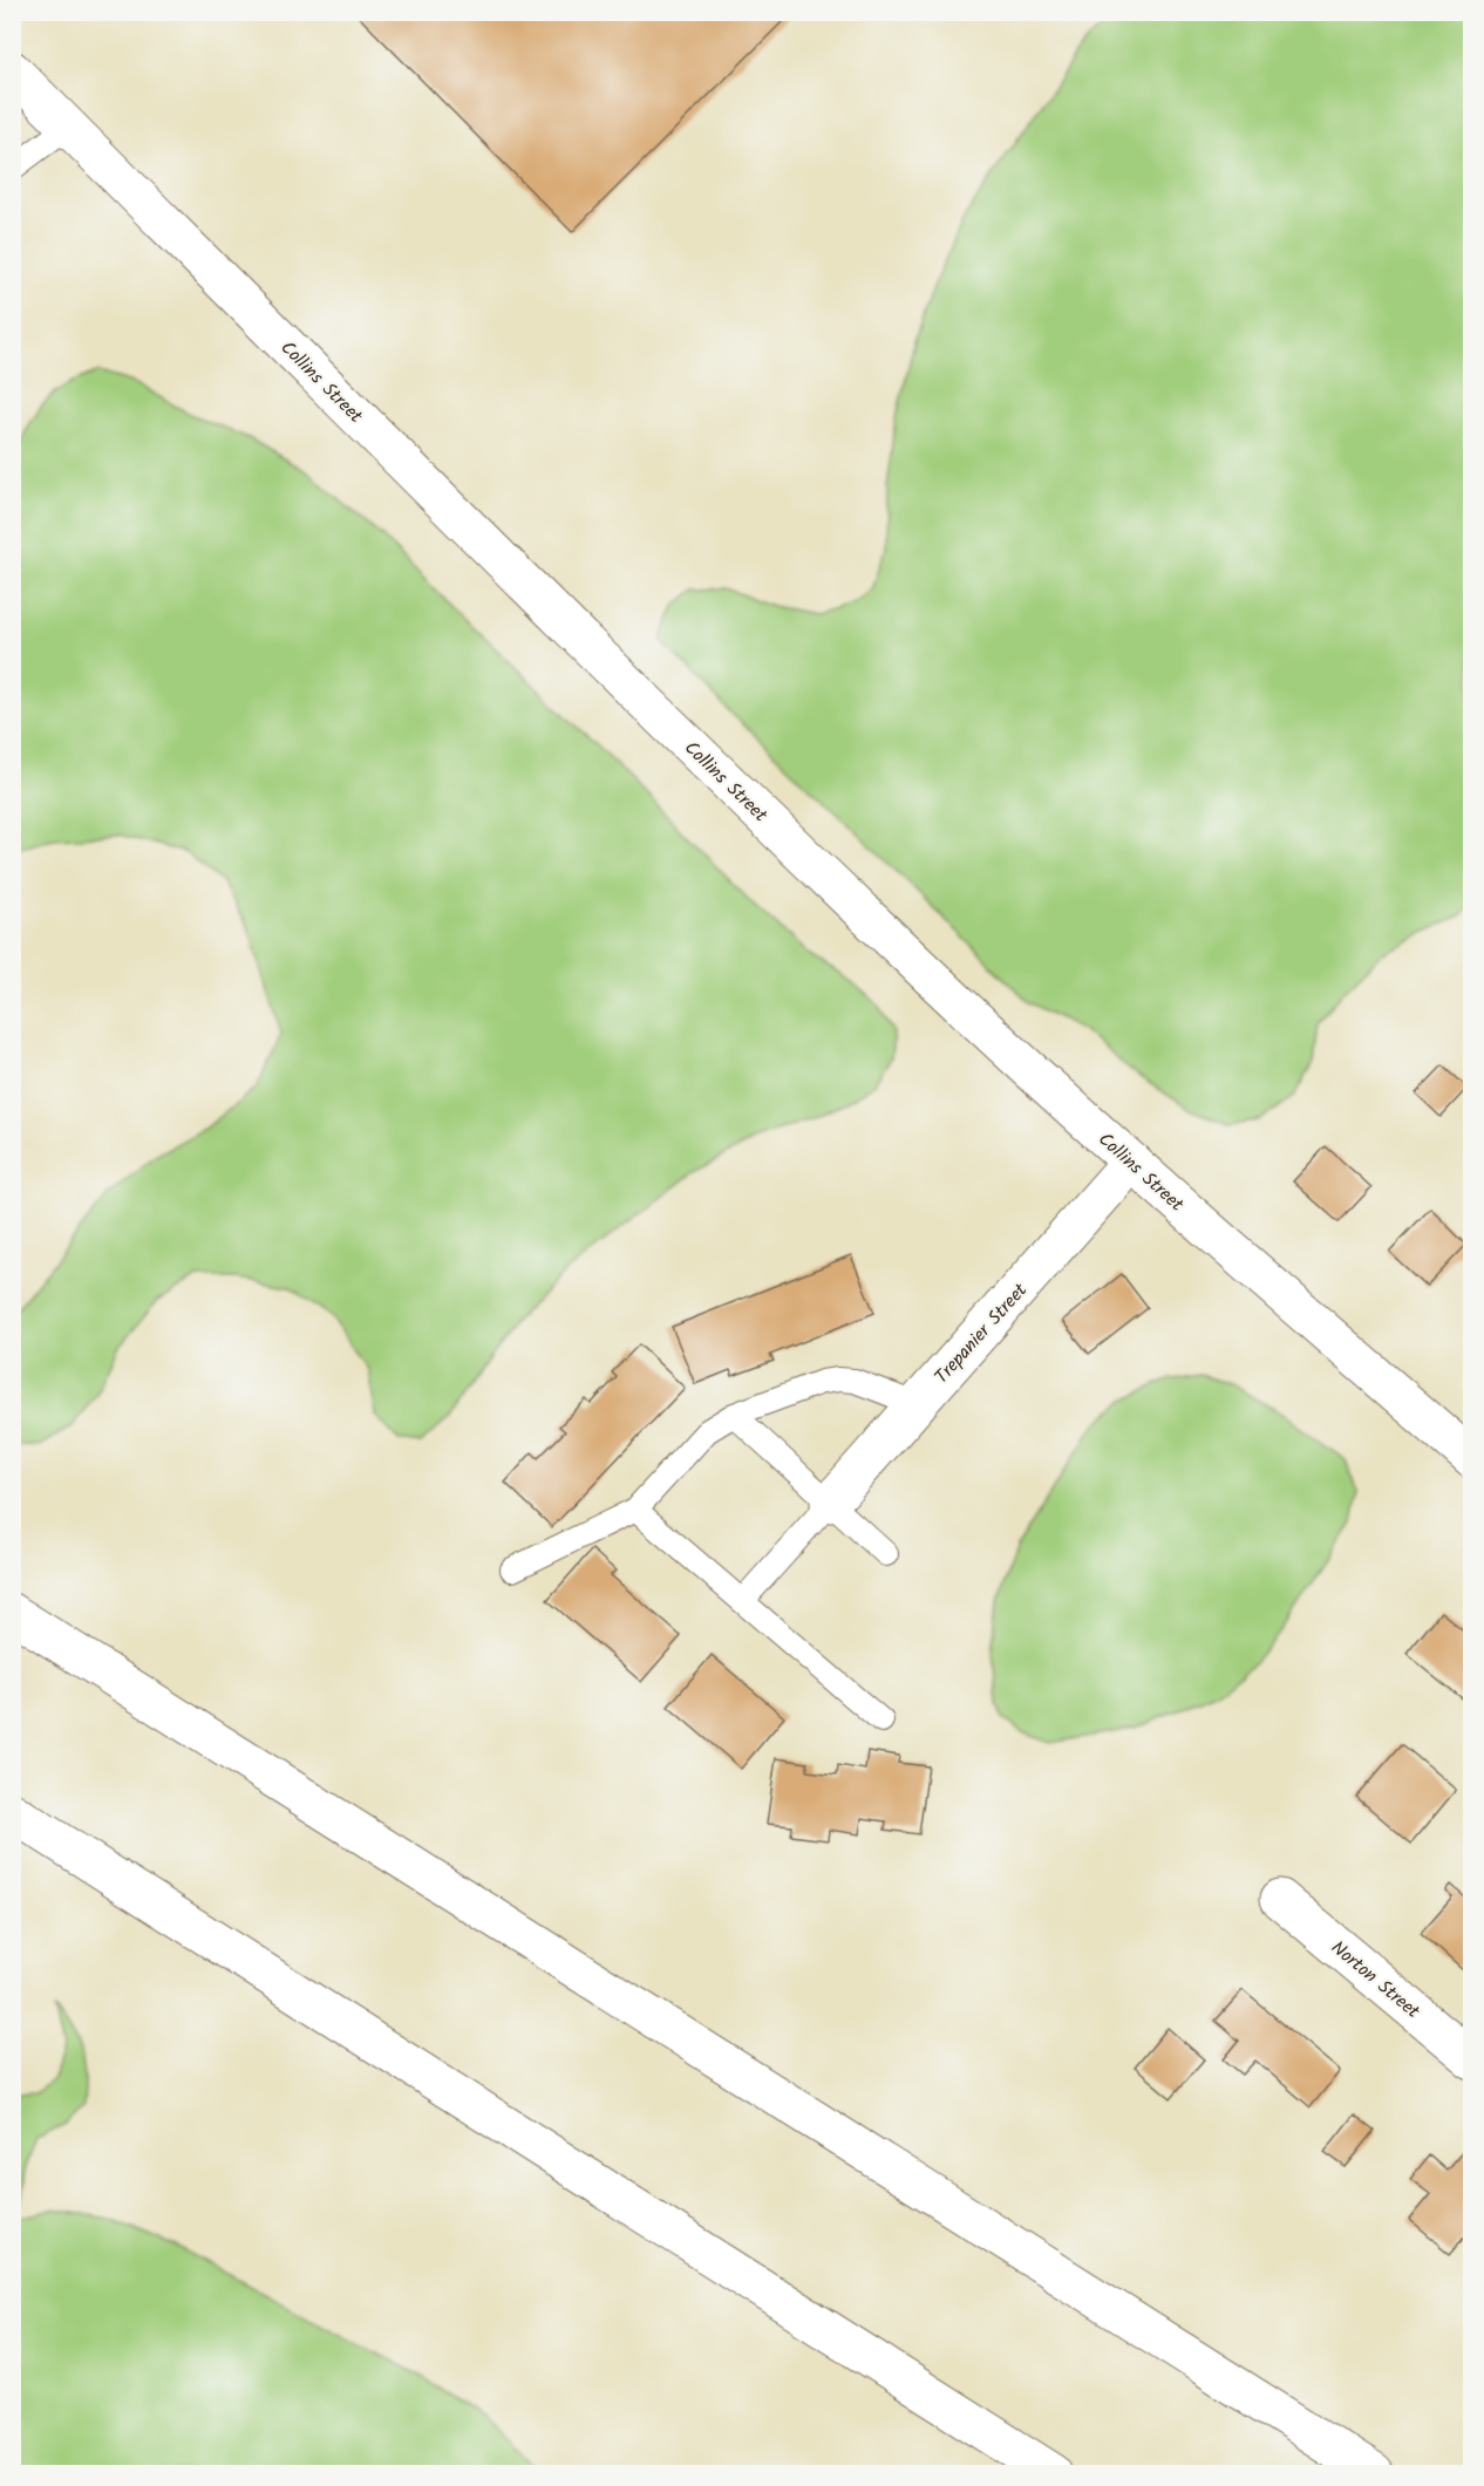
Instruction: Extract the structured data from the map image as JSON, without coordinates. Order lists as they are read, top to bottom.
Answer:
{
  "streets": {
    "main road": ["Collins Street", "Trepanier Street", "Norton Street"]
  },
  "crossings": [
    ["Collins Street", "Trepanier Street"]
  ]
}
